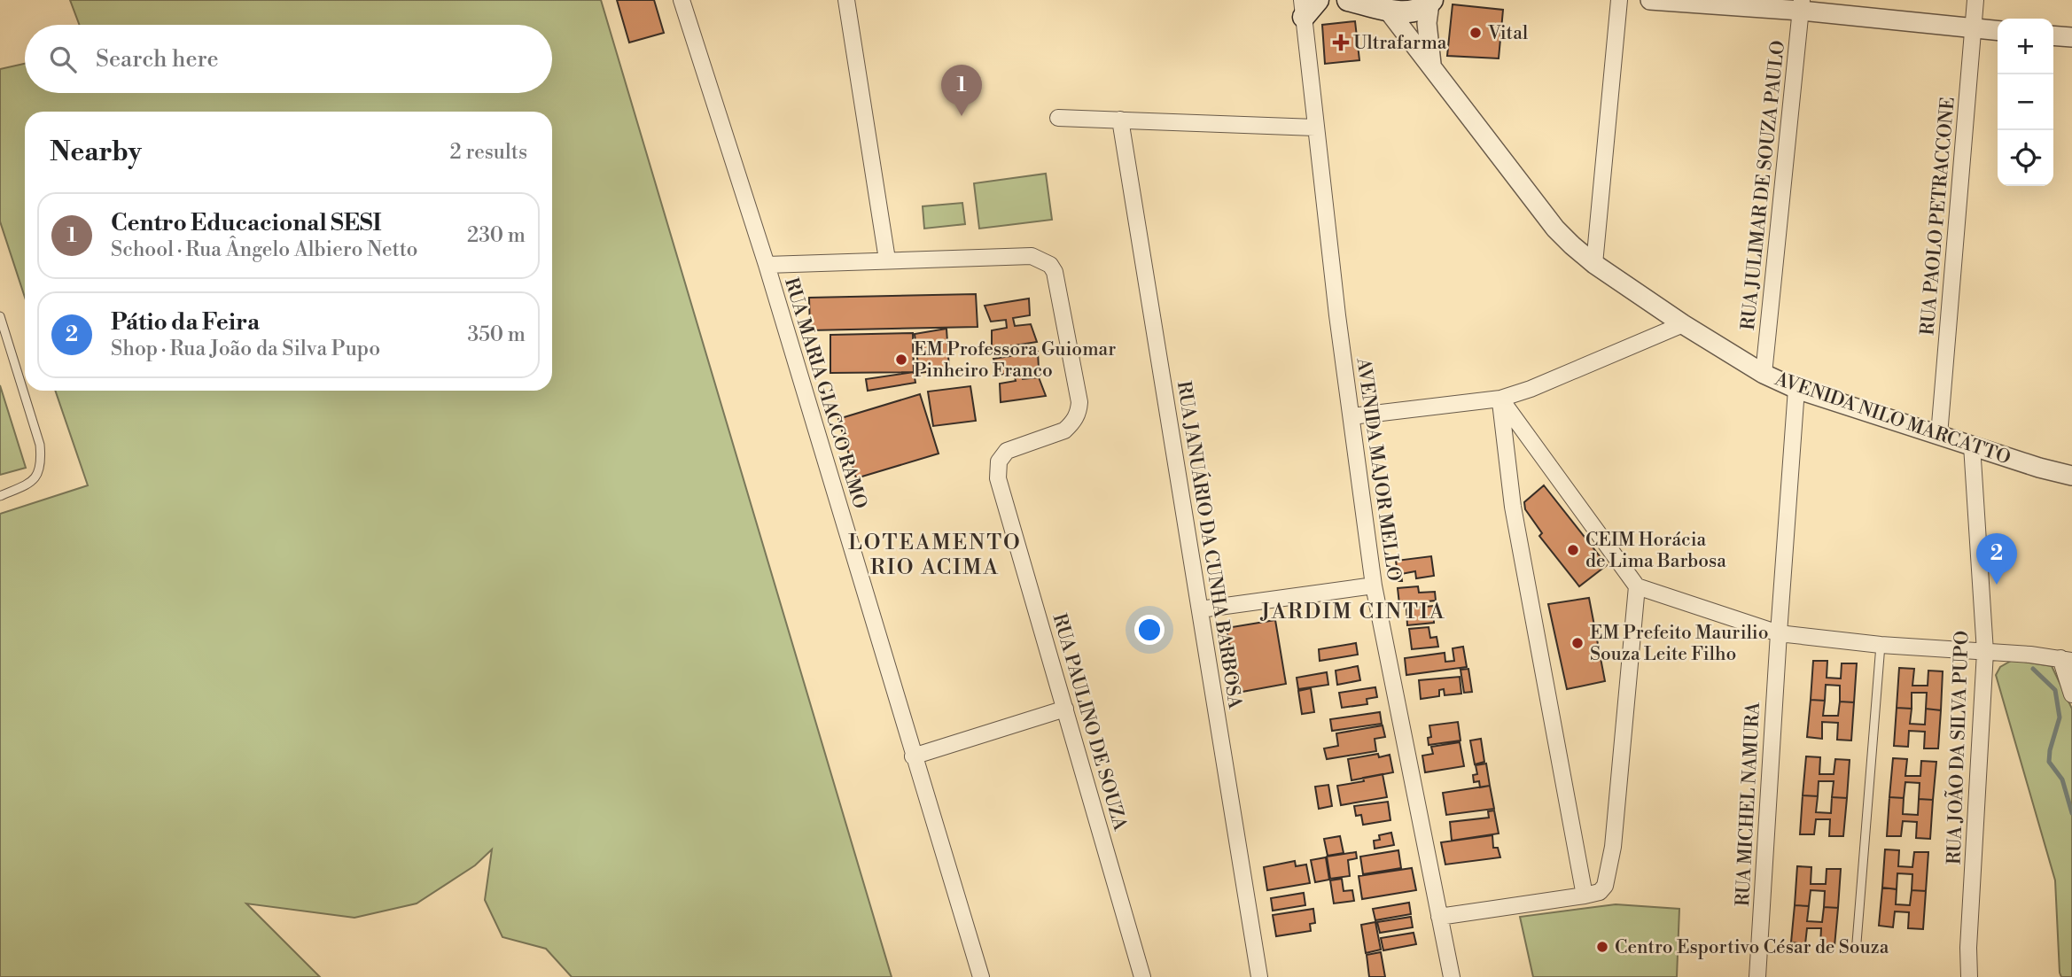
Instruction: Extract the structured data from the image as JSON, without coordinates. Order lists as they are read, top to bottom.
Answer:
{
  "streets": {
    "street": [
      "RUA JULIMAR DE SOUZA PAULO",
      "RUA PAOLO PETRACCONE",
      "RUA MARIA GIACCO RAMO",
      "AVENIDA NILO MARCATTO",
      "AVENIDA MAJOR MELLO",
      "RUA JANUÁRIO DA CUNHA BARBOSA",
      "RUA PAULINO DE SOUZA",
      "RUA JOÃO DA SILVA PUPO",
      "RUA MICHEL NAMURA"
    ]
  },
  "crossings": [
    ["RUA JULIMAR DE SOUZA PAULO", "AVENIDA NILO MARCATTO"],
    ["RUA PAOLO PETRACCONE", "AVENIDA NILO MARCATTO"],
    ["AVENIDA NILO MARCATTO", "RUA JOÃO DA SILVA PUPO"],
    ["AVENIDA NILO MARCATTO", "RUA MICHEL NAMURA"]
  ],
  "districts": ["LOTEAMENTO RIO ACIMA", "JARDIM CINTIA"],
  "places": {
    "other": [
      "Vital",
      "EM Professora Guiomar Pinheiro Franco",
      "CEIM Horácia de Lima Barbosa",
      "EM Prefeito Maurilio Souza Leite Filho",
      "Centro Esportivo César de Souza"
    ],
    "health": ["Ultrafarma"]
  },
  "page": {
    "map_buttons": ["+", "−"],
    "search": "Search here",
    "pins": ["1", "2"],
    "heading": ["Nearby", "2 results"],
    "list": [
      {
        "mark": "1",
        "name": "Centro Educacional SESI",
        "note": "School · Rua Ângelo Albiero Netto",
        "value": "230 m"
      },
      {
        "mark": "2",
        "name": "Pátio da Feira",
        "note": "Shop · Rua João da Silva Pupo",
        "value": "350 m"
      }
    ]
  }
}
